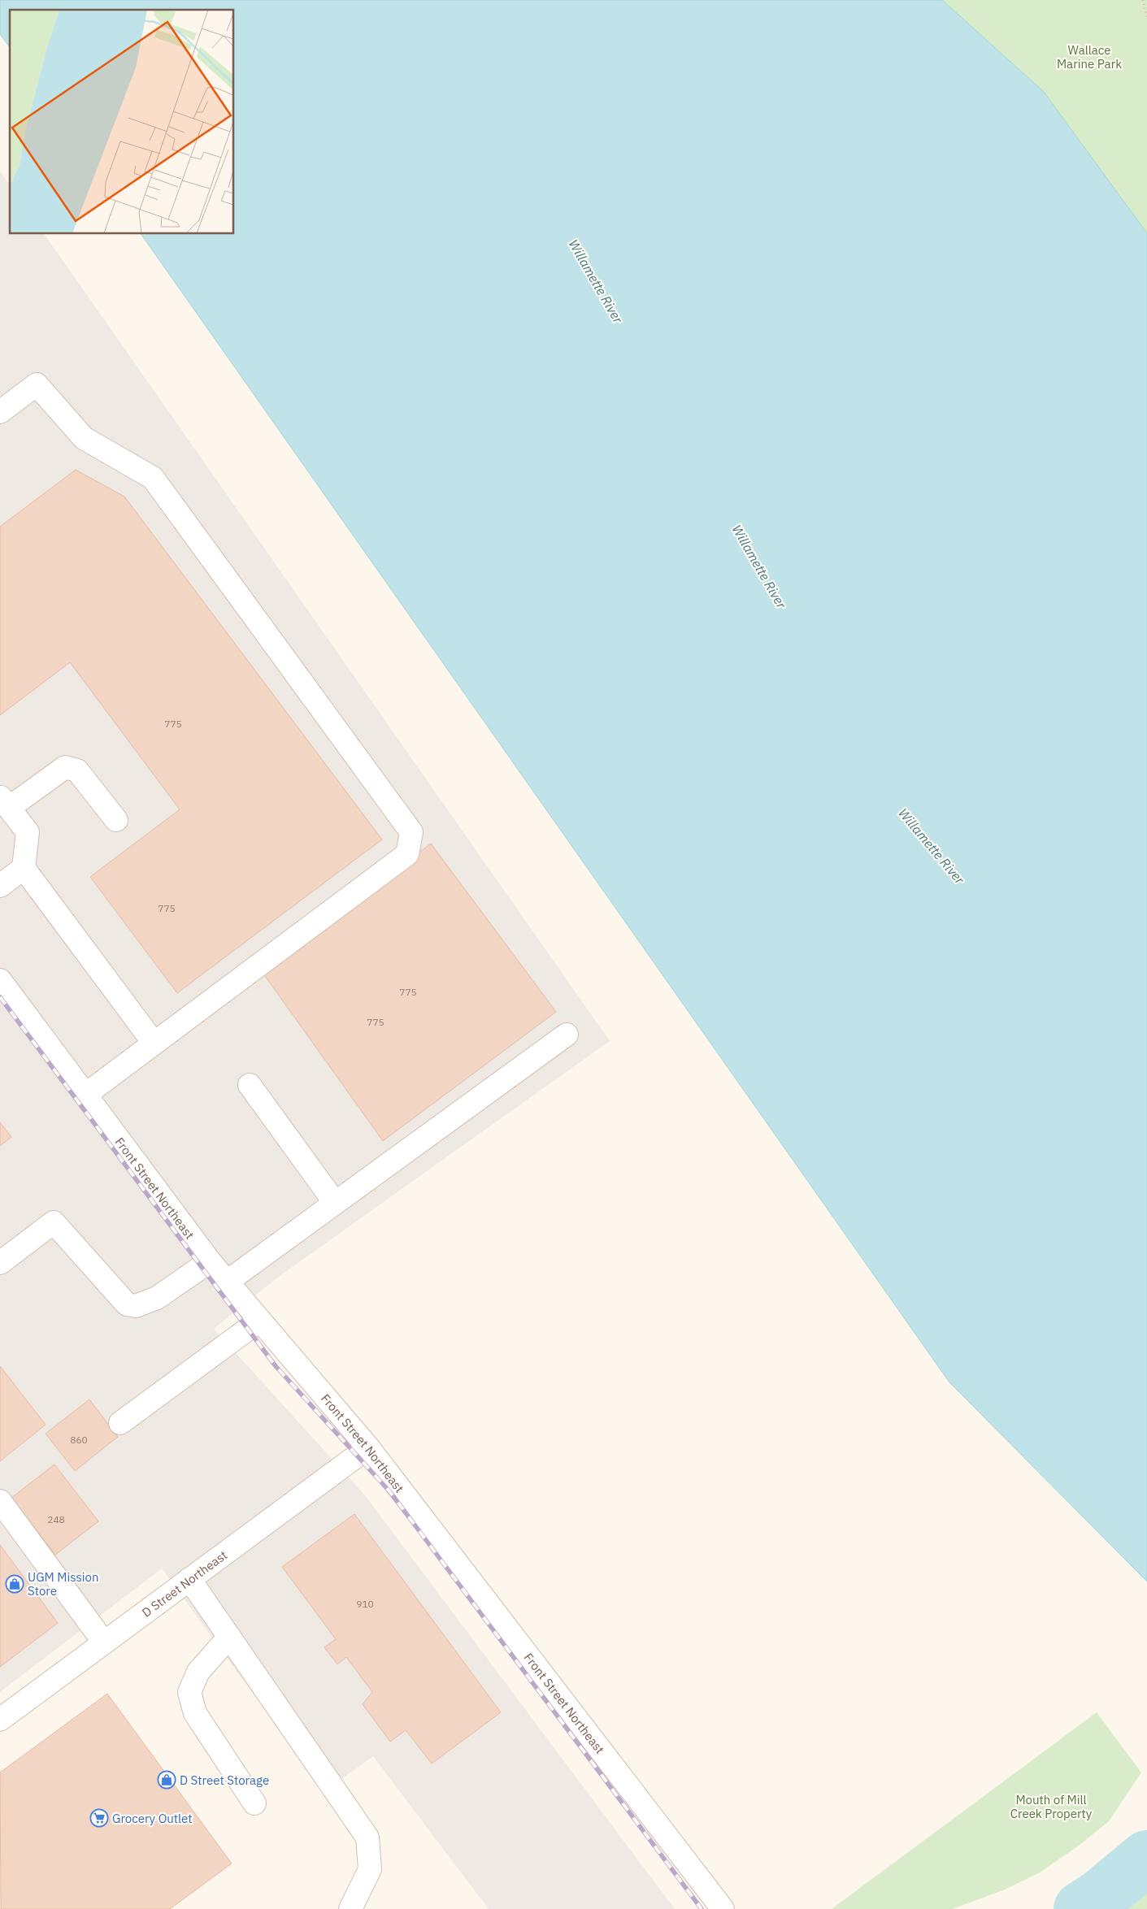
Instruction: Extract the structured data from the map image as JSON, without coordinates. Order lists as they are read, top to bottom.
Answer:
{
  "streets": {
    "street": ["Front Street Northeast", "D Street Northeast"]
  },
  "crossings": [
    ["Front Street Northeast", "D Street Northeast"]
  ],
  "water": ["Willamette River"],
  "parks": ["Wallace Marine Park", "Mouth of Mill Creek Property"],
  "places": {
    "shop": ["UGM Mission Store", "D Street Storage"],
    "supermarket": ["Grocery Outlet"]
  },
  "house_numbers": [
    "775",
    "775",
    "775",
    "775",
    "860",
    "248",
    "910"
  ]
}
